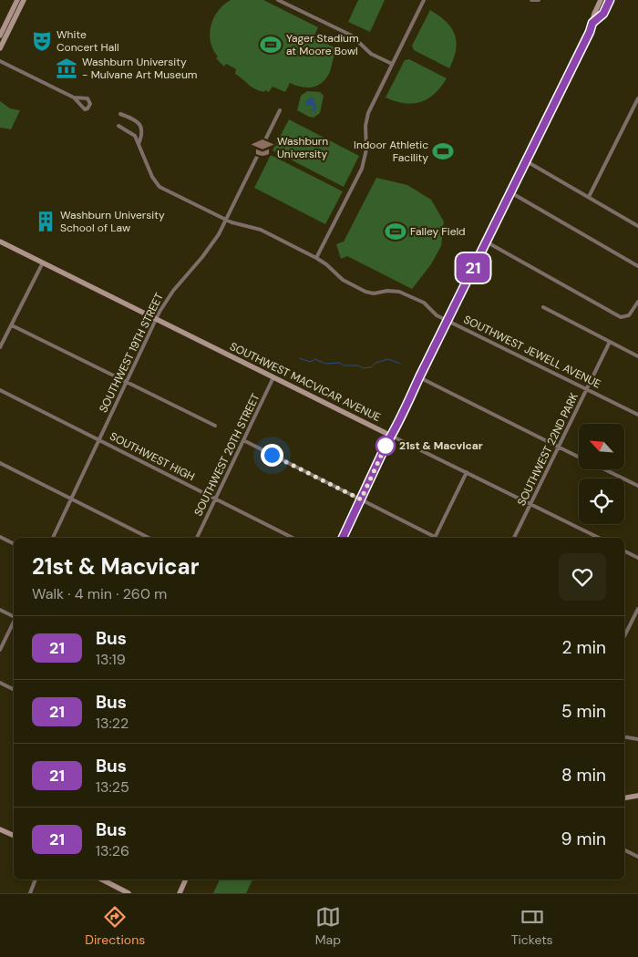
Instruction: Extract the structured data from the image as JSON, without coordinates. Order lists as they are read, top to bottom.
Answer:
{
  "streets": {
    "main road": ["SOUTHWEST MACVICAR AVENUE"],
    "street": [
      "SOUTHWEST JEWELL AVENUE",
      "SOUTHWEST 19TH STREET",
      "SOUTHWEST 22ND PARK",
      "SOUTHWEST 20TH STREET",
      "SOUTHWEST HIGH"
    ]
  },
  "crossings": [
    ["SOUTHWEST JEWELL AVENUE", "SOUTHWEST 19TH STREET"],
    ["SOUTHWEST JEWELL AVENUE", "SOUTHWEST 22ND PARK"],
    ["SOUTHWEST 19TH STREET", "SOUTHWEST MACVICAR AVENUE"],
    ["SOUTHWEST 19TH STREET", "SOUTHWEST HIGH"],
    ["SOUTHWEST MACVICAR AVENUE", "SOUTHWEST 22ND PARK"],
    ["SOUTHWEST MACVICAR AVENUE", "SOUTHWEST 20TH STREET"],
    ["SOUTHWEST 20TH STREET", "SOUTHWEST HIGH"]
  ],
  "places": {
    "theatre": ["White Concert Hall"],
    "sports": ["Yager Stadium at Moore Bowl", "Indoor Athletic Facility", "Falley Field"],
    "museum": ["Washburn University - Mulvane Art Museum"],
    "school or university": ["Washburn University"],
    "building": ["Washburn University School of Law"],
    "other": ["21st & Macvicar"]
  },
  "lines": ["bus line 21"],
  "north": "top left",
  "page": {
    "on_map": "21",
    "heading": ["21st & Macvicar", "Walk · 4 min · 260 m"],
    "list": [
      {
        "mark": "21",
        "name": "Bus",
        "note": "13:19",
        "value": "2 min"
      },
      {
        "mark": "21",
        "name": "Bus",
        "note": "13:22",
        "value": "5 min"
      },
      {
        "mark": "21",
        "name": "Bus",
        "note": "13:25",
        "value": "8 min"
      },
      {
        "mark": "21",
        "name": "Bus",
        "note": "13:26",
        "value": "9 min"
      }
    ],
    "tabs": ["Directions", "Map", "Tickets"]
  }
}
